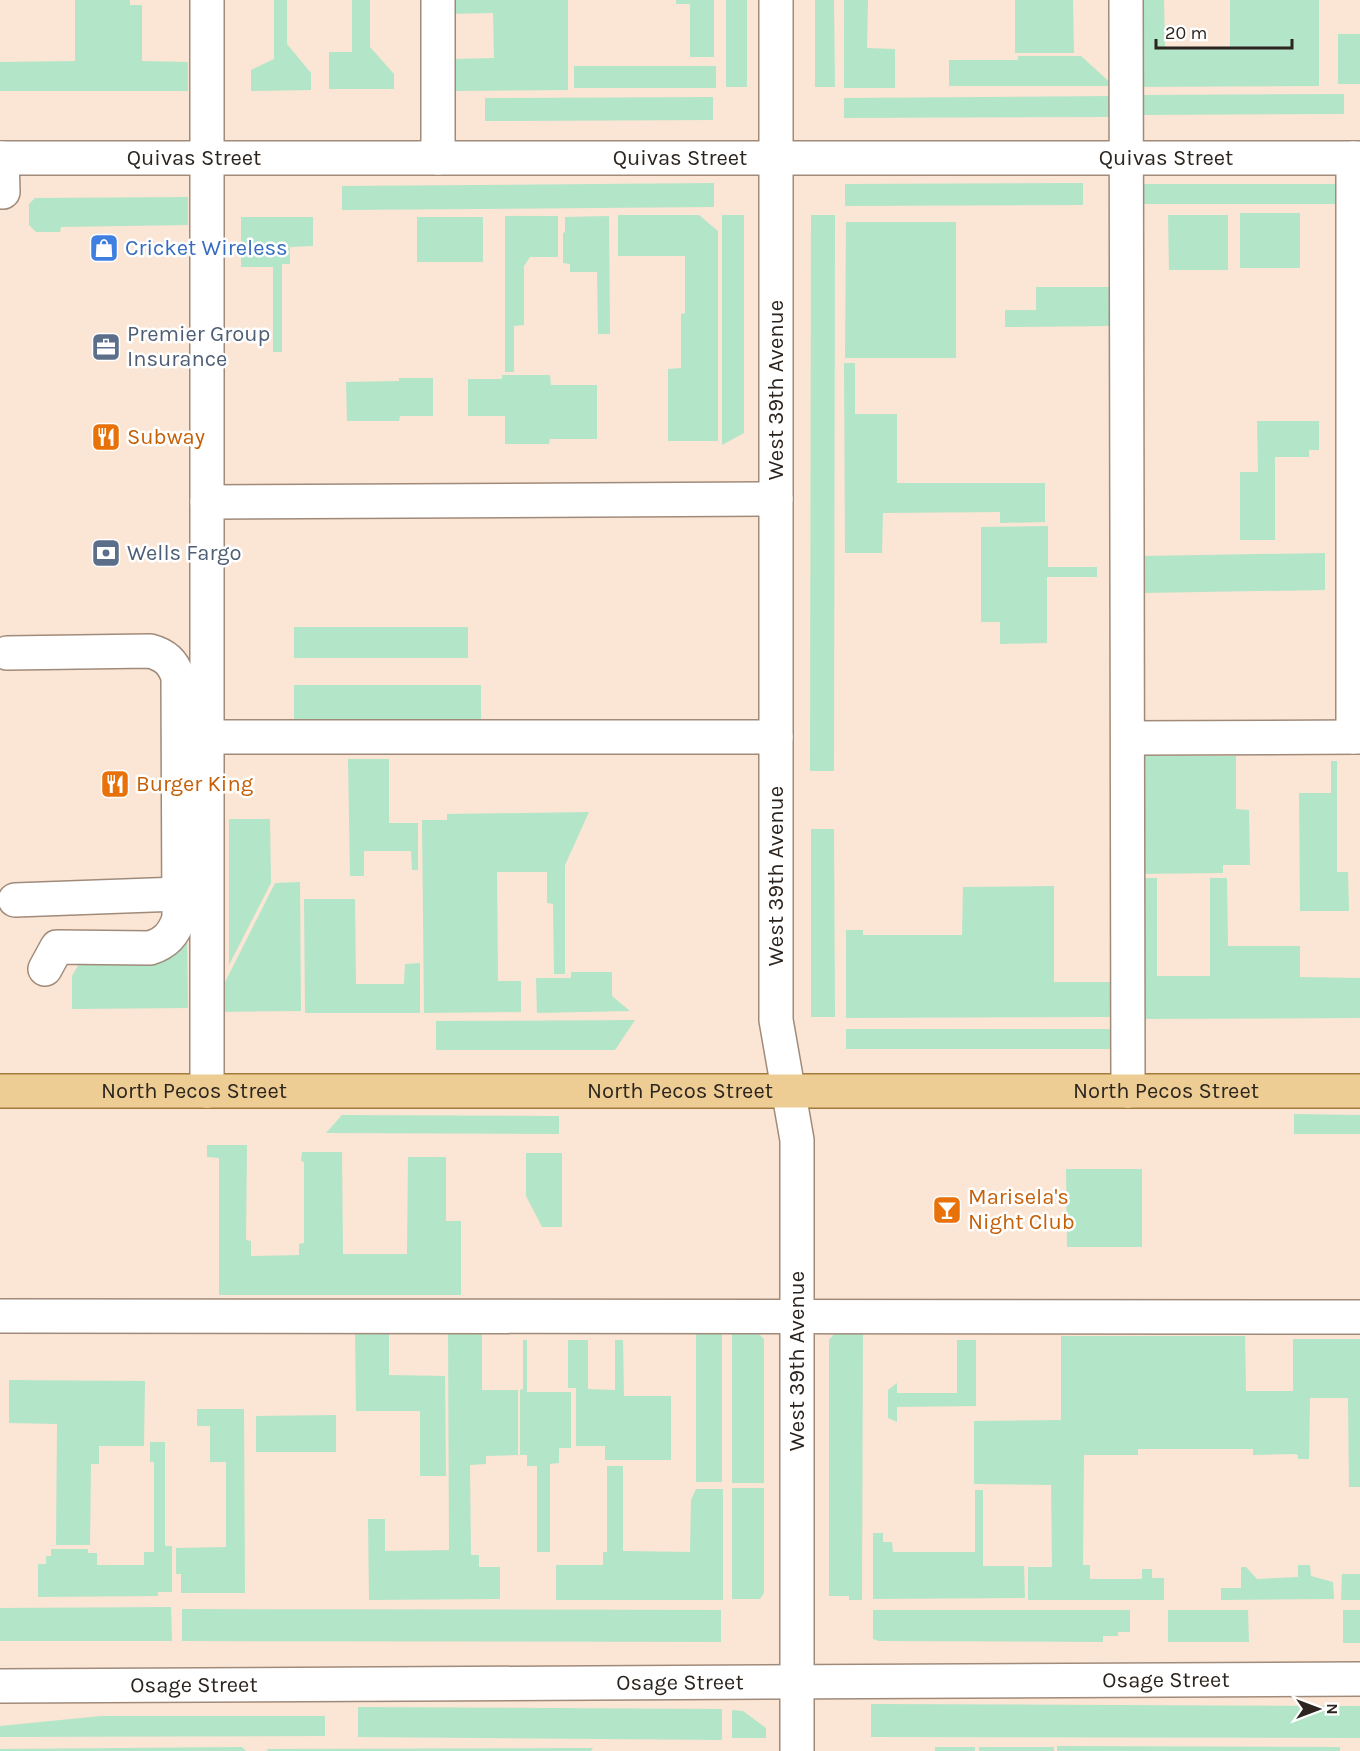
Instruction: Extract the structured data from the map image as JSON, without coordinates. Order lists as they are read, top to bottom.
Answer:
{
  "streets": {
    "main road": ["North Pecos Street"],
    "street": ["Quivas Street", "West 39th Avenue", "Osage Street"]
  },
  "crossings": [
    ["Quivas Street", "West 39th Avenue"],
    ["West 39th Avenue", "North Pecos Street"],
    ["West 39th Avenue", "Osage Street"]
  ],
  "places": {
    "shop": ["Cricket Wireless"],
    "office": ["Premier Group Insurance"],
    "restaurant": ["Subway", "Burger King"],
    "bank": ["Wells Fargo"],
    "bar": ["Marisela's Night Club"]
  },
  "scale_bar": "20 m",
  "north": "right"
}
